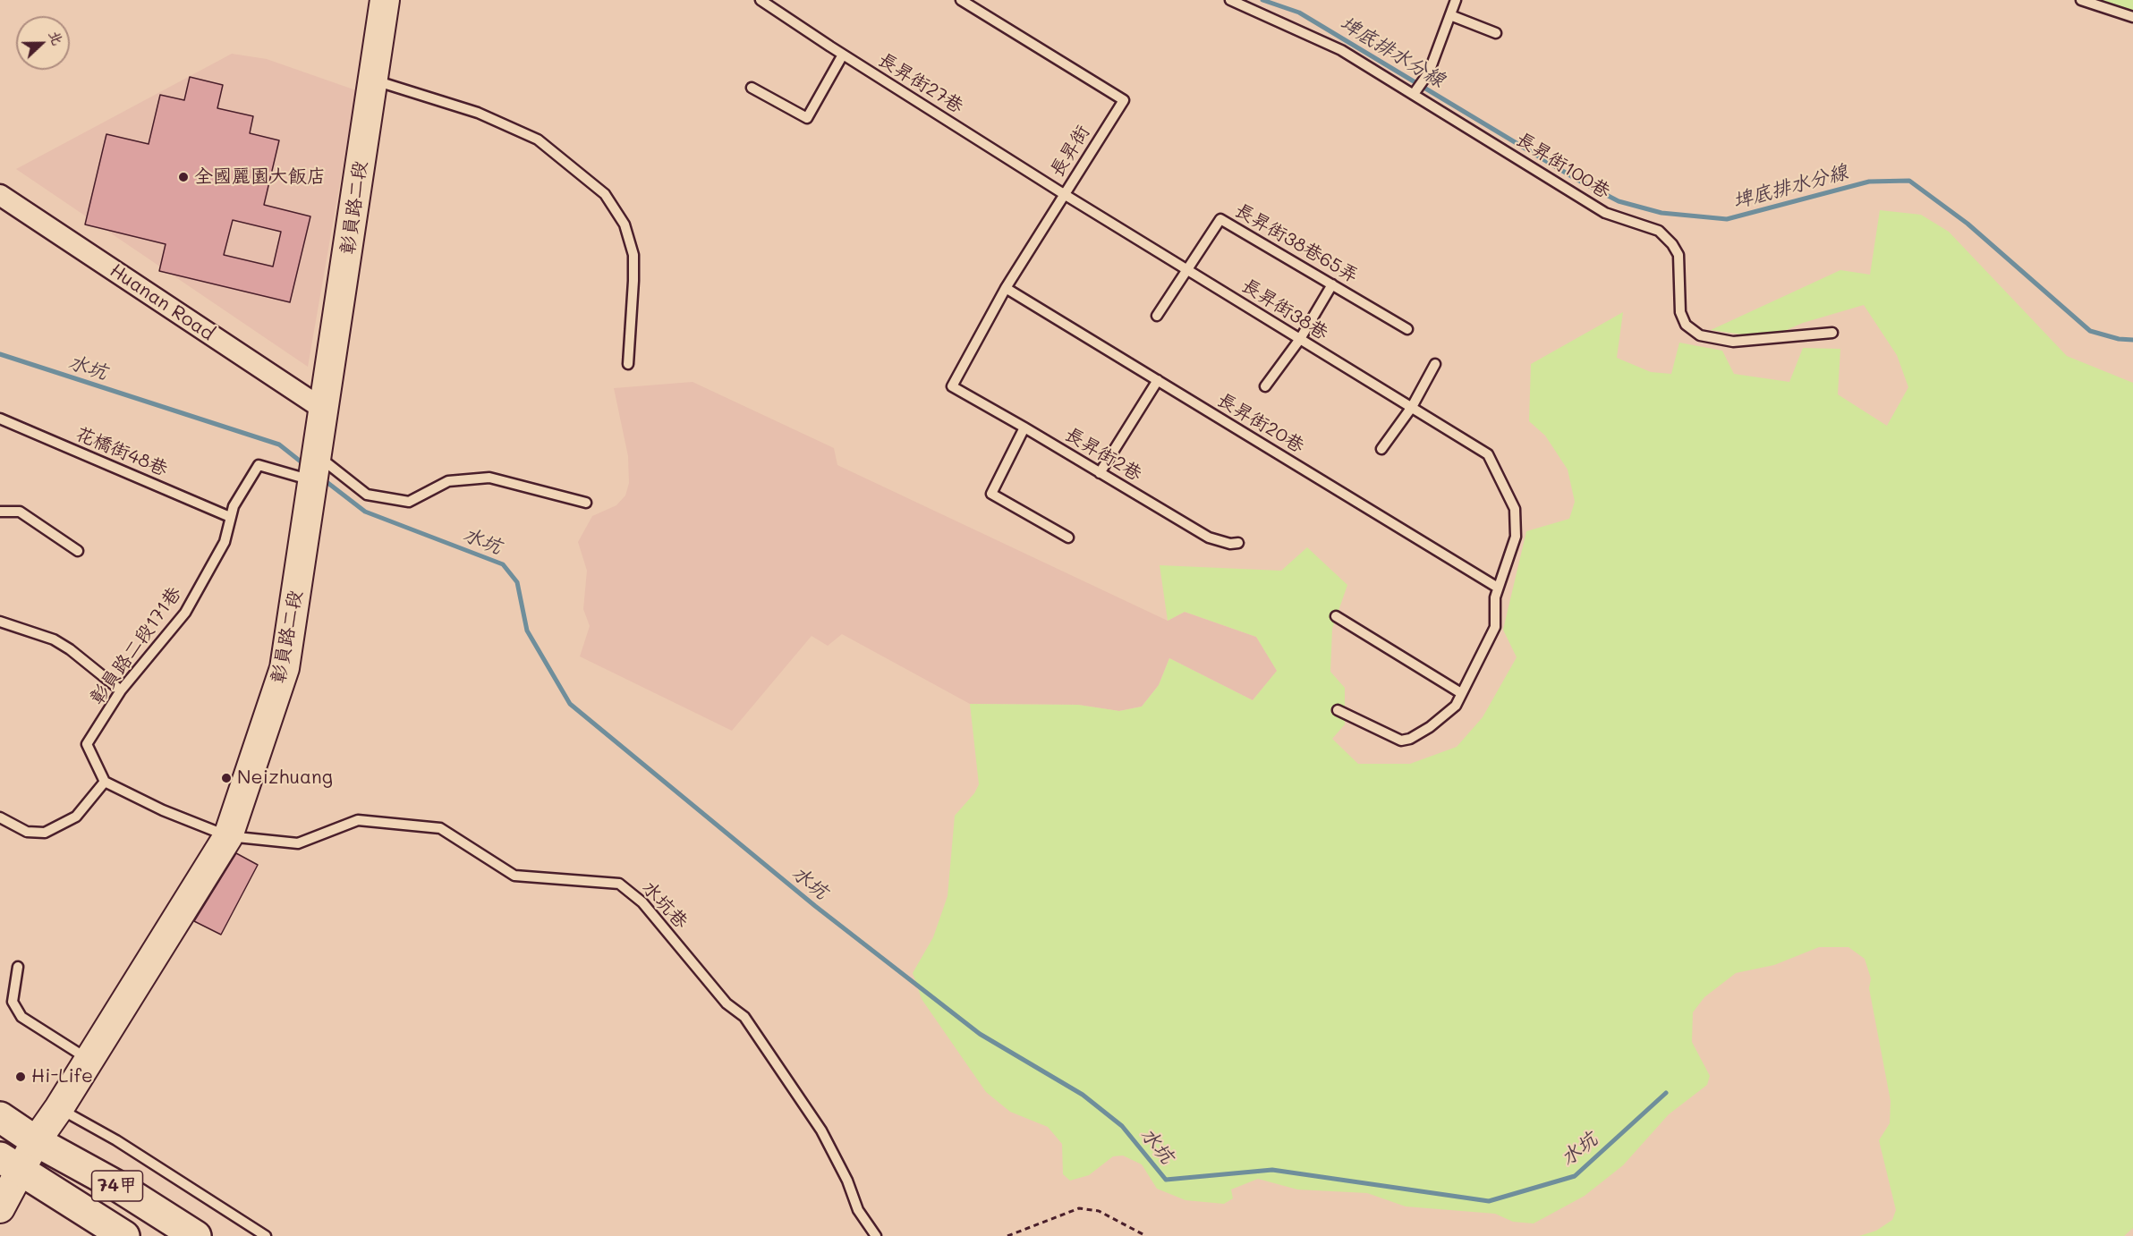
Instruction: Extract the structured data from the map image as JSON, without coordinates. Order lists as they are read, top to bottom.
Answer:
{
  "streets": {
    "main road": ["彰員路二段", "74甲"],
    "street": ["Huanan Road"],
    "lane": [
      "長昇街27巷",
      "長昇街",
      "長昇街100巷",
      "長昇街38巷65弄",
      "長昇街38巷",
      "長昇街20巷",
      "花橋街48巷",
      "長昇街2巷",
      "彰員路二段171巷",
      "水坑巷"
    ]
  },
  "crossings": [
    ["長昇街27巷", "長昇街"],
    ["長昇街27巷", "長昇街38巷"],
    ["長昇街", "長昇街38巷"],
    ["長昇街", "長昇街20巷"],
    ["長昇街", "長昇街2巷"],
    ["彰員路二段", "Huanan Road"],
    ["彰員路二段", "彰員路二段171巷"],
    ["彰員路二段", "水坑巷"],
    ["彰員路二段", "74甲"],
    ["長昇街38巷65弄", "長昇街38巷"],
    ["長昇街38巷", "長昇街20巷"],
    ["花橋街48巷", "彰員路二段171巷"],
    ["彰員路二段171巷", "水坑巷"]
  ],
  "water": ["埤底排水分線", "水坑"],
  "places": ["全國麗園大飯店", "Neizhuang", "Hi-Life"],
  "north": "right"
}
